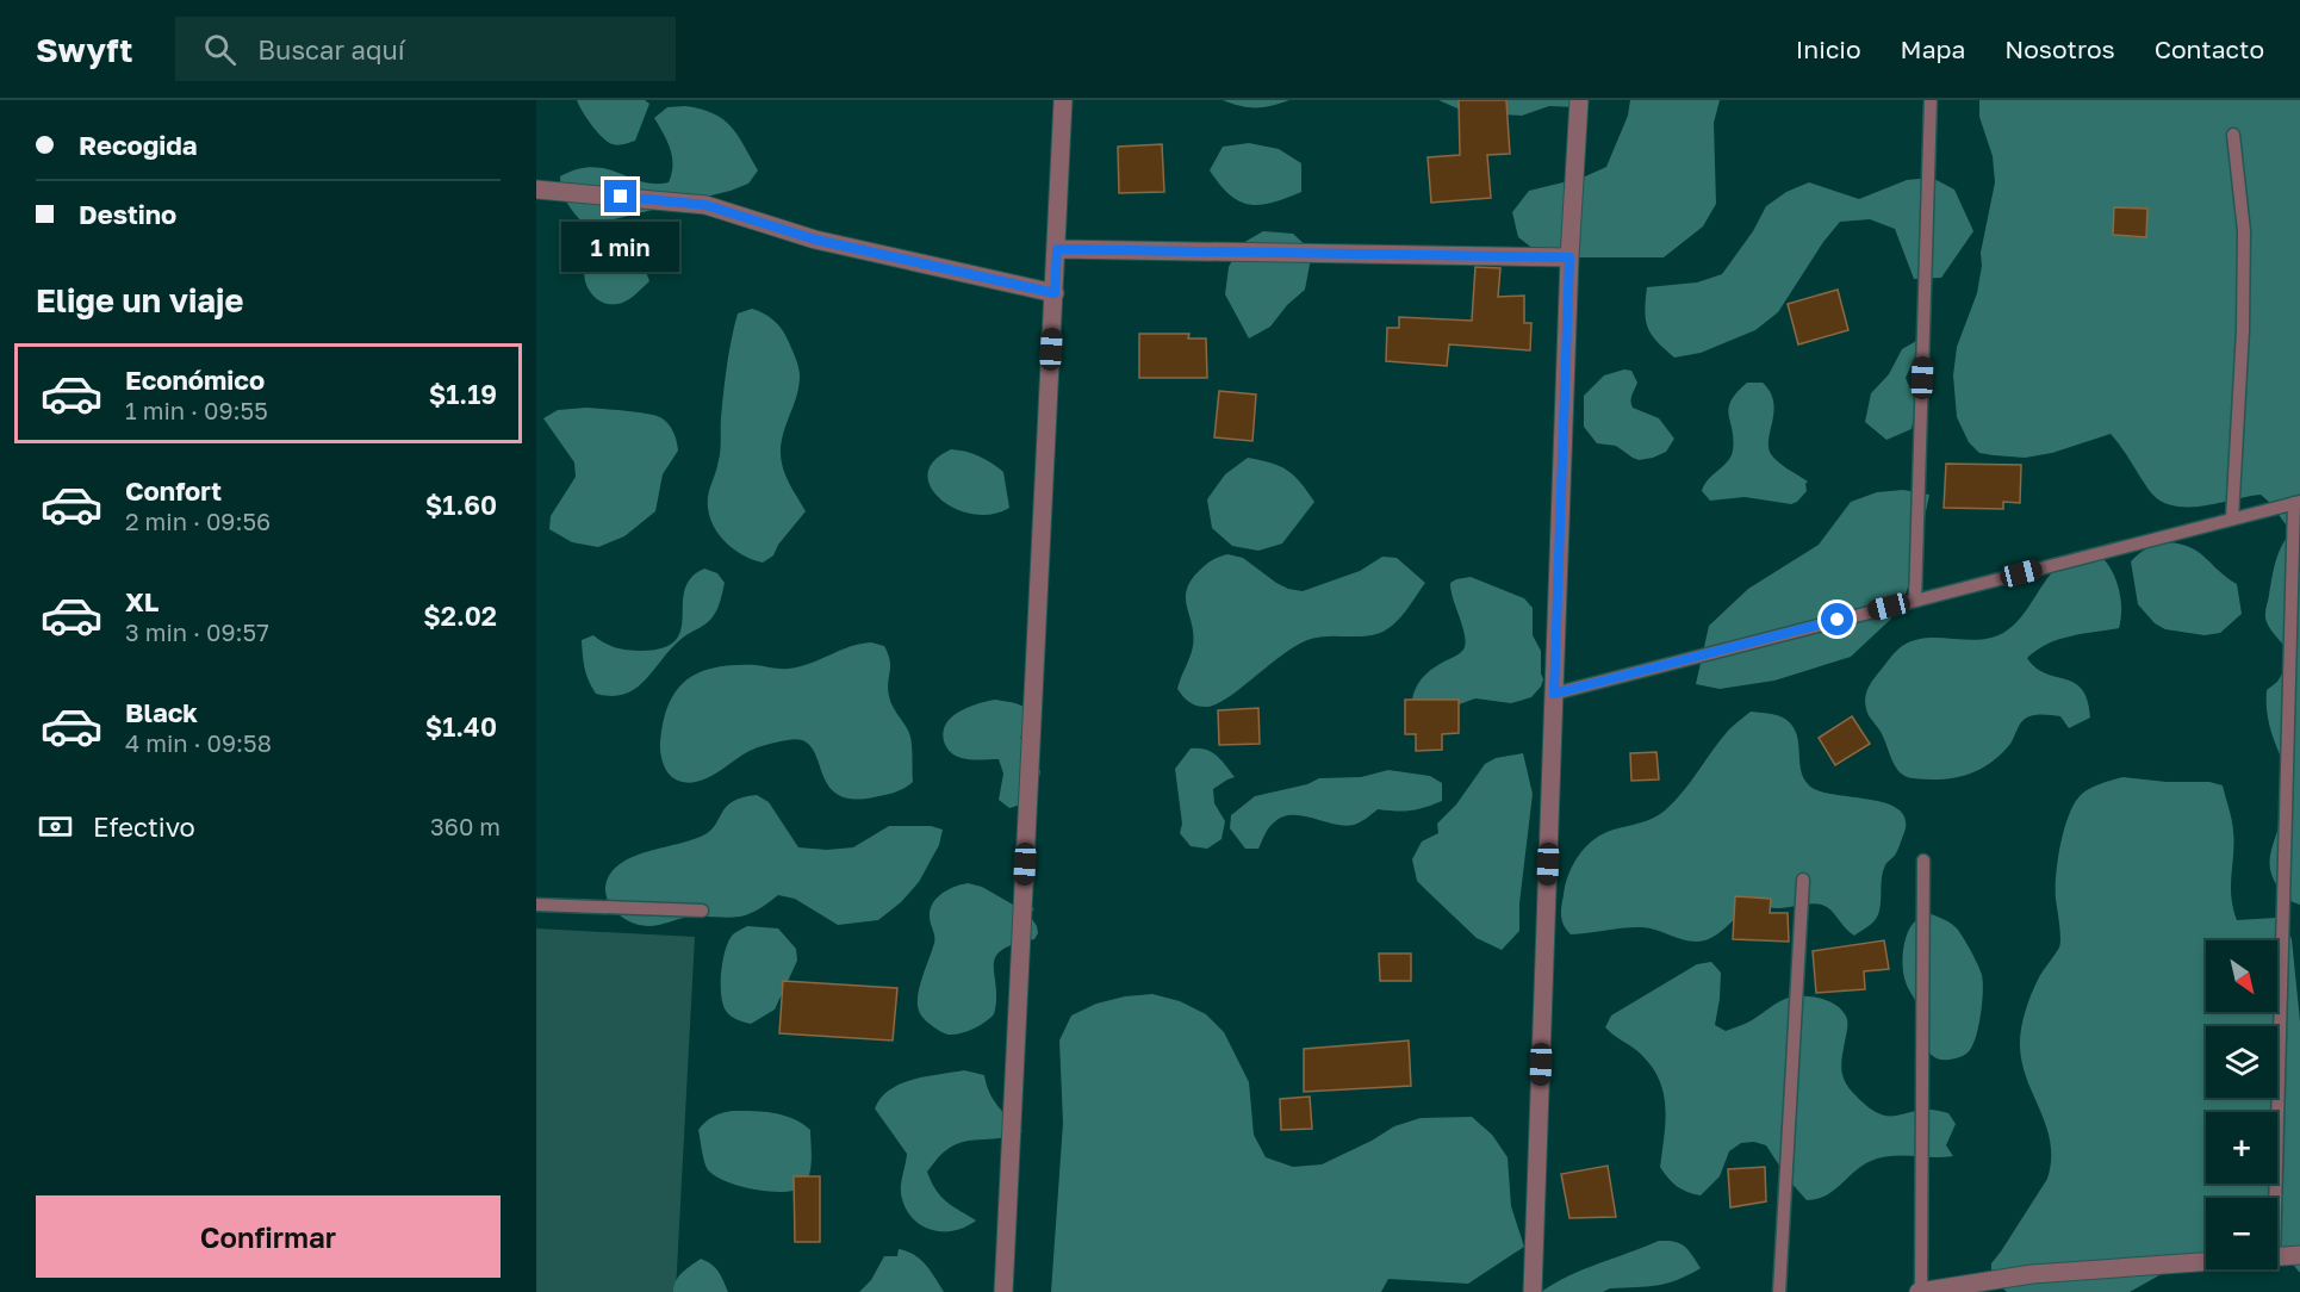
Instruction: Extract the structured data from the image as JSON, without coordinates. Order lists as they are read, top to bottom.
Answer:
{
  "north": "bottom right",
  "page": {
    "header": "Swyft",
    "search": "Buscar aquí",
    "nav": [
      "Inicio",
      "Mapa",
      "Nosotros",
      "Contacto"
    ],
    "banner": ["Recogida", "Destino"],
    "bubble": "1 min",
    "heading": "Elige un viaje",
    "list": [
      {
        "name": "Económico",
        "note": "1 min · 09:55",
        "value": "$1.19"
      },
      {
        "name": "Confort",
        "note": "2 min · 09:56",
        "value": "$1.60"
      },
      {
        "name": "XL",
        "note": "3 min · 09:57",
        "value": "$2.02"
      },
      {
        "name": "Black",
        "note": "4 min · 09:58",
        "value": "$1.40"
      }
    ],
    "pay": ["Efectivo", "360 m"],
    "map_buttons": ["+", "−"],
    "buttons": "Confirmar"
  }
}
